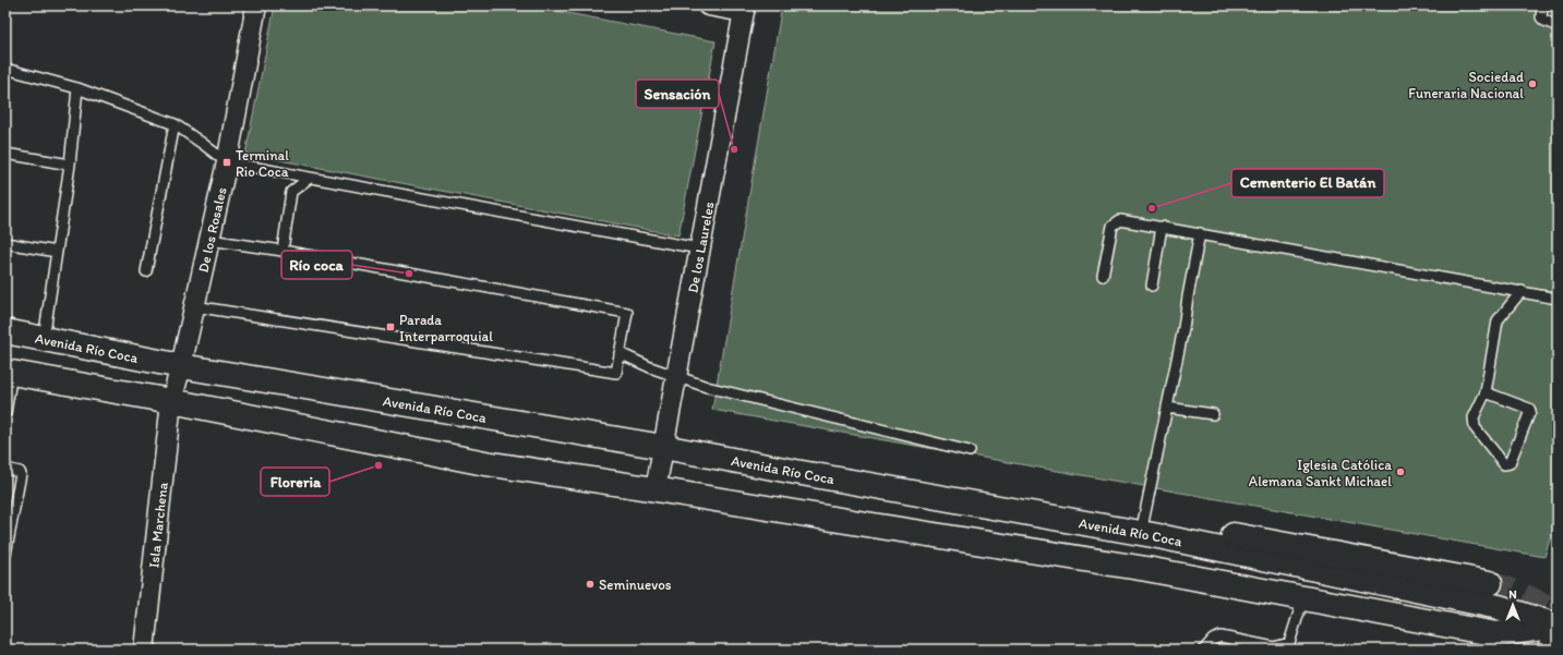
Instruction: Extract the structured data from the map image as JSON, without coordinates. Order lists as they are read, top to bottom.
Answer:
{
  "streets": {
    "main road": ["Avenida Río Coca"],
    "street": ["De los Rosales", "De los Laureles", "Isla Marchena"]
  },
  "crossings": [
    ["De los Rosales", "Avenida Río Coca"],
    ["De los Rosales", "Isla Marchena"],
    ["De los Laureles", "Avenida Río Coca"]
  ],
  "places": {
    "other": [
      "Sociedad Funeraria Nacional",
      "Sensación",
      "Cementerio El Batán",
      "Río coca",
      "Floreria",
      "Iglesia Católica Alemana Sankt Michael",
      "Seminuevos"
    ],
    "transit": ["Terminal Rio Coca", "Parada Interparroquial"]
  },
  "north": "top"
}
